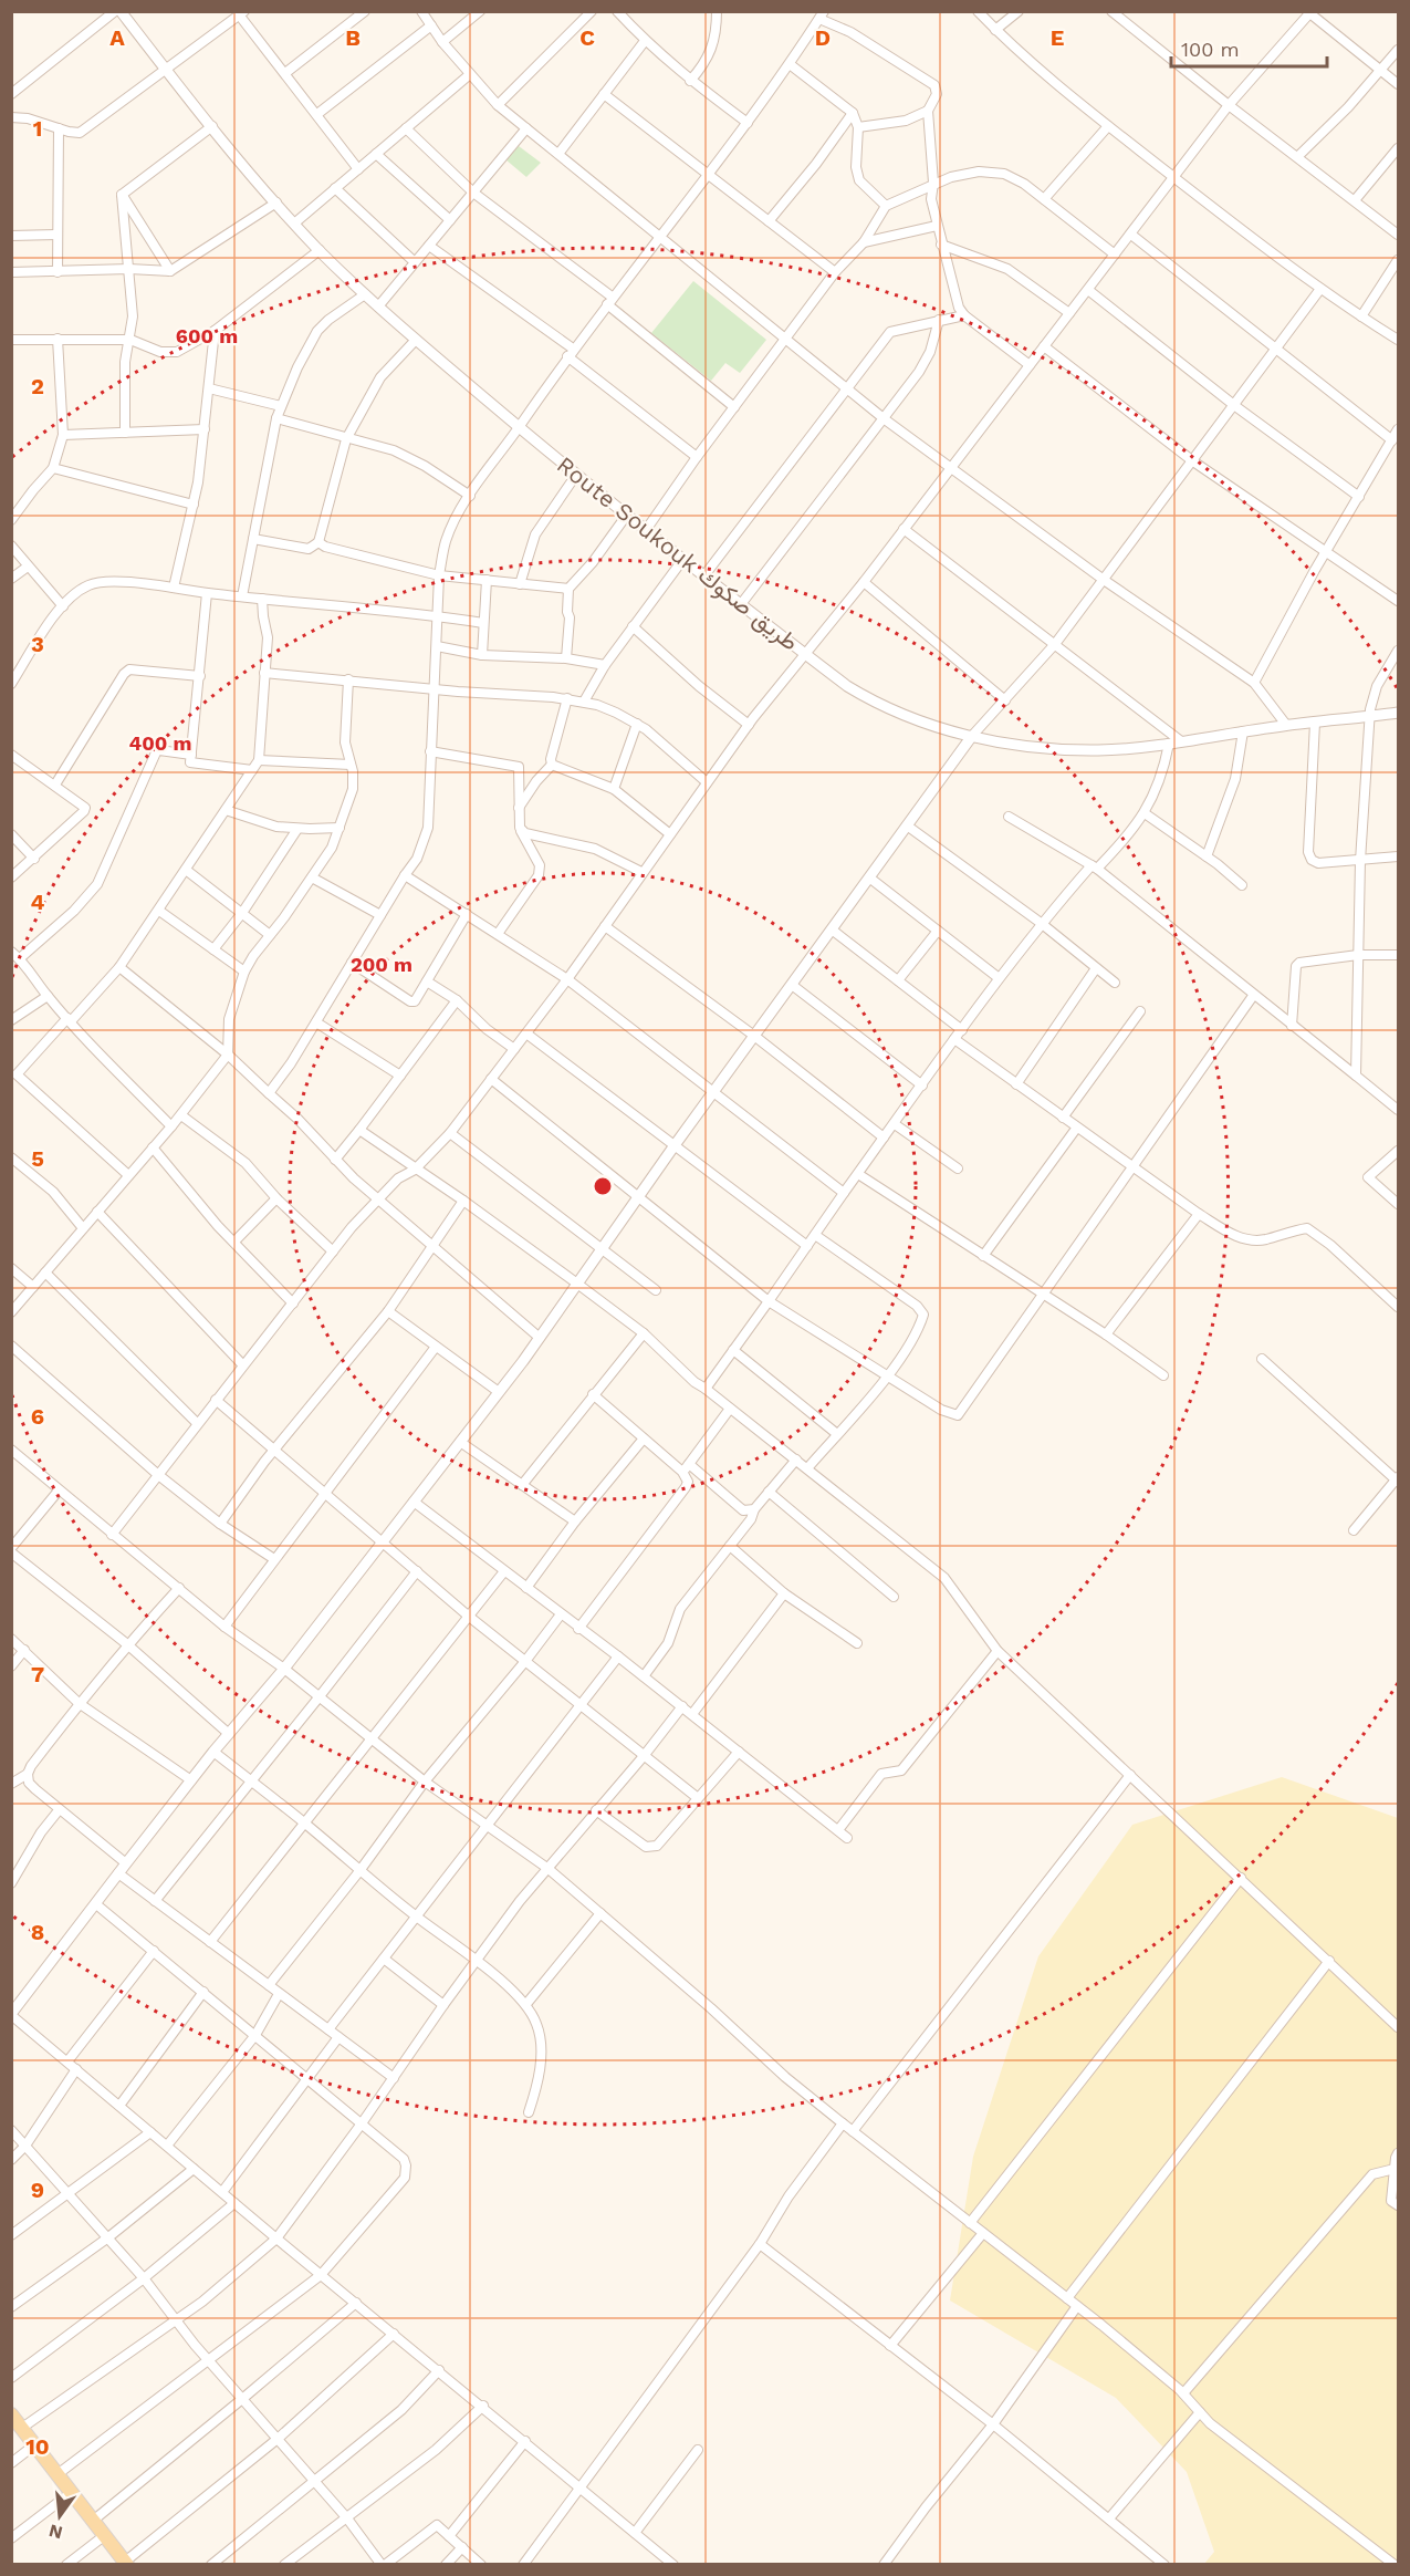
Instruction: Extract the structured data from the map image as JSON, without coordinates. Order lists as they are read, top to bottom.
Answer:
{
  "streets": {
    "street": ["Route Soukouk طريق صكوك"]
  },
  "scale_bar": "100 m",
  "north": "bottom",
  "grid": {
    "columns": [
      "A",
      "B",
      "C",
      "D",
      "E"
    ],
    "rows": [
      "1",
      "2",
      "3",
      "4",
      "5",
      "6",
      "7",
      "8",
      "9",
      "10"
    ]
  },
  "rings": ["600 m", "400 m", "200 m"]
}
